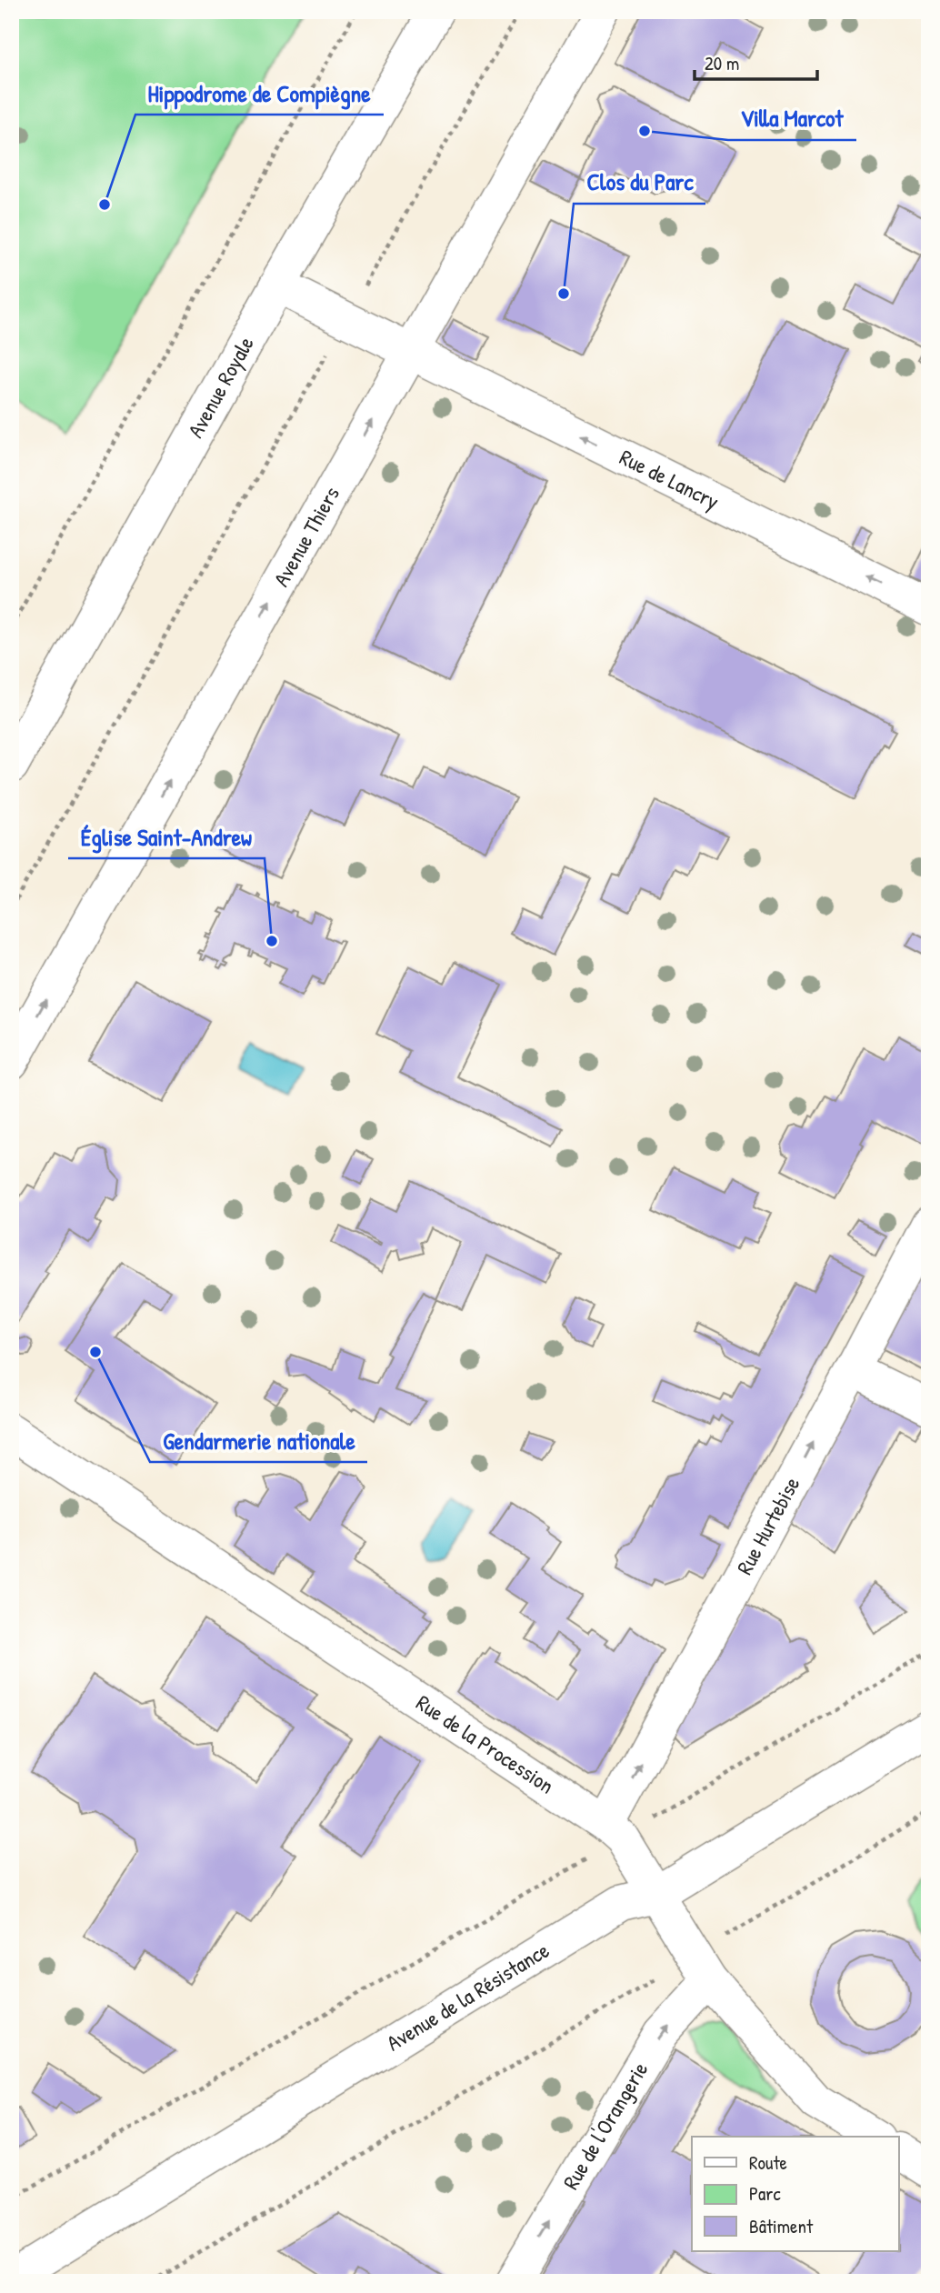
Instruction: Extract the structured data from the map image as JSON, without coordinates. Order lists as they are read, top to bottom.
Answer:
{
  "streets": {
    "street": [
      "Avenue Royale",
      "Rue de Lancry",
      "Avenue Thiers",
      "Rue Hurtebise",
      "Rue de la Procession",
      "Avenue de la Résistance",
      "Rue de l'Orangerie"
    ]
  },
  "crossings": [
    ["Avenue Royale", "Rue de Lancry"],
    ["Rue de Lancry", "Avenue Thiers"],
    ["Rue Hurtebise", "Rue de la Procession"],
    ["Rue de la Procession", "Avenue de la Résistance"],
    ["Rue de la Procession", "Rue de l'Orangerie"]
  ],
  "one_way": [
    "Rue de Lancry",
    "Avenue Thiers",
    "Rue Hurtebise",
    "Rue de l'Orangerie"
  ],
  "places": [
    "Villa Marcot",
    "Hippodrome de Compiègne",
    "Clos du Parc",
    "Église Saint-Andrew",
    "Gendarmerie nationale"
  ],
  "legend": ["Route", "Parc", "Bâtiment"],
  "scale_bar": "20 m"
}
